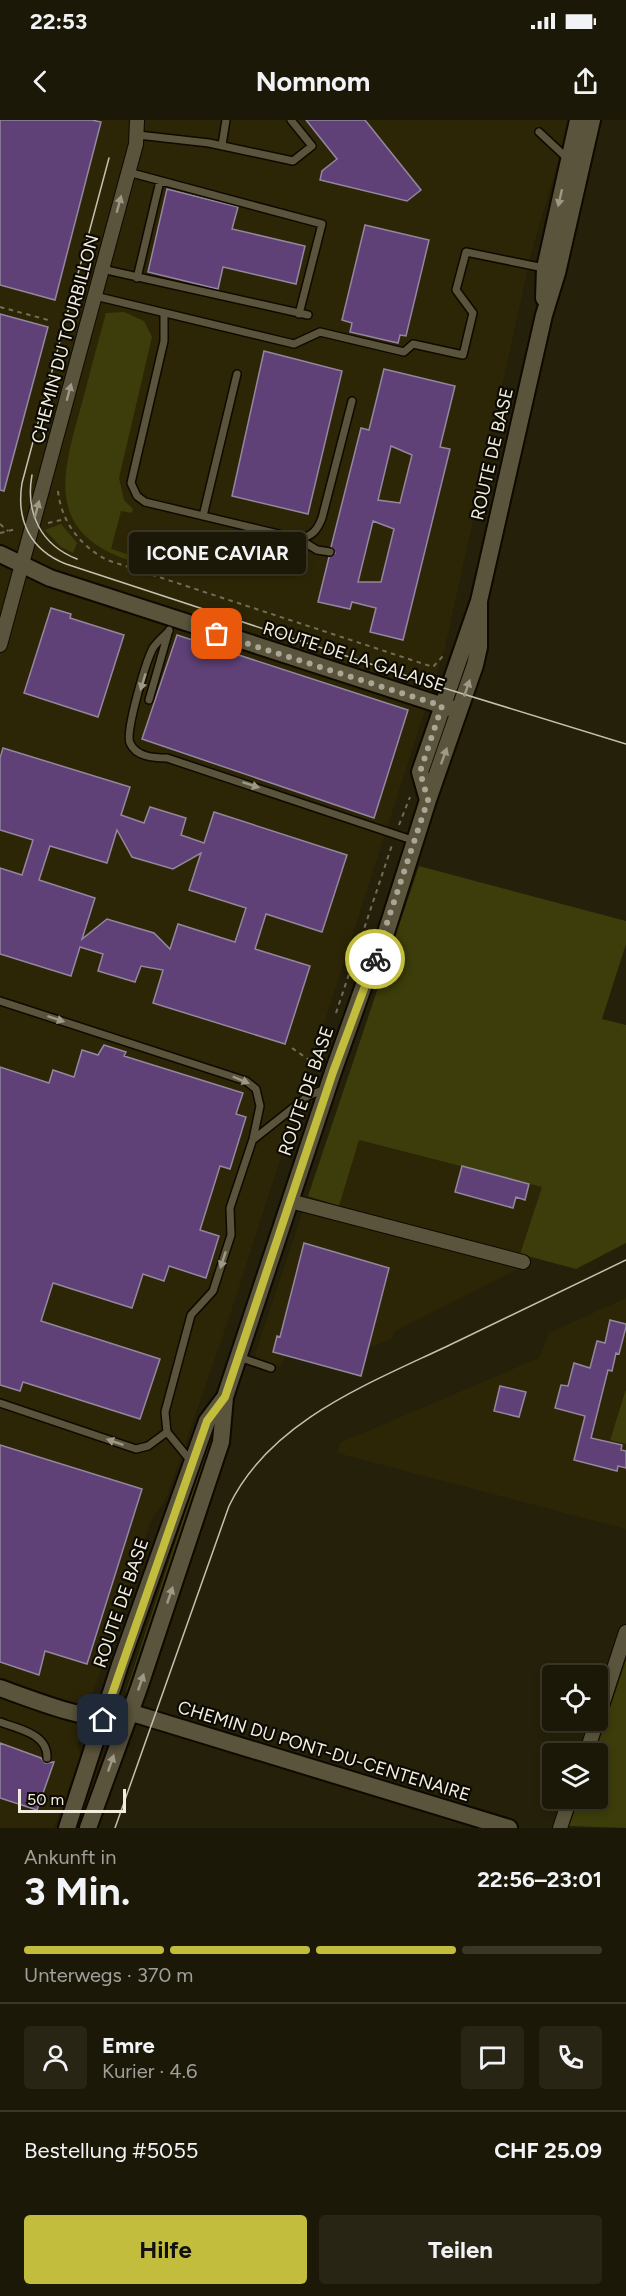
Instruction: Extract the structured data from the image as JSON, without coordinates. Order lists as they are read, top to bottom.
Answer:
{
  "streets": {
    "street": [
      "CHEMIN DU TOURBILLON",
      "ROUTE DE BASE",
      "ROUTE DE LA GALAISE",
      "CHEMIN DU PONT-DU-CENTENAIRE"
    ]
  },
  "crossings": [
    ["CHEMIN DU TOURBILLON", "ROUTE DE LA GALAISE"],
    ["ROUTE DE BASE", "ROUTE DE LA GALAISE"],
    ["ROUTE DE BASE", "CHEMIN DU PONT-DU-CENTENAIRE"]
  ],
  "one_way": ["CHEMIN DU TOURBILLON"],
  "places": ["ICONE CAVIAR"],
  "scale_bar": "50 m",
  "page": {
    "status": "22:53",
    "header": "Nomnom",
    "bubble": "ICONE CAVIAR",
    "scale": "50 m",
    "heading": ["3 Min.", "Ankunft in", "22:56–23:01"],
    "panel": [
      "Emre",
      "Kurier · 4.6",
      "Bestellung #5055",
      "CHF 25.09"
    ],
    "bar": "Unterwegs · 370 m",
    "buttons": ["Hilfe", "Teilen"]
  }
}
